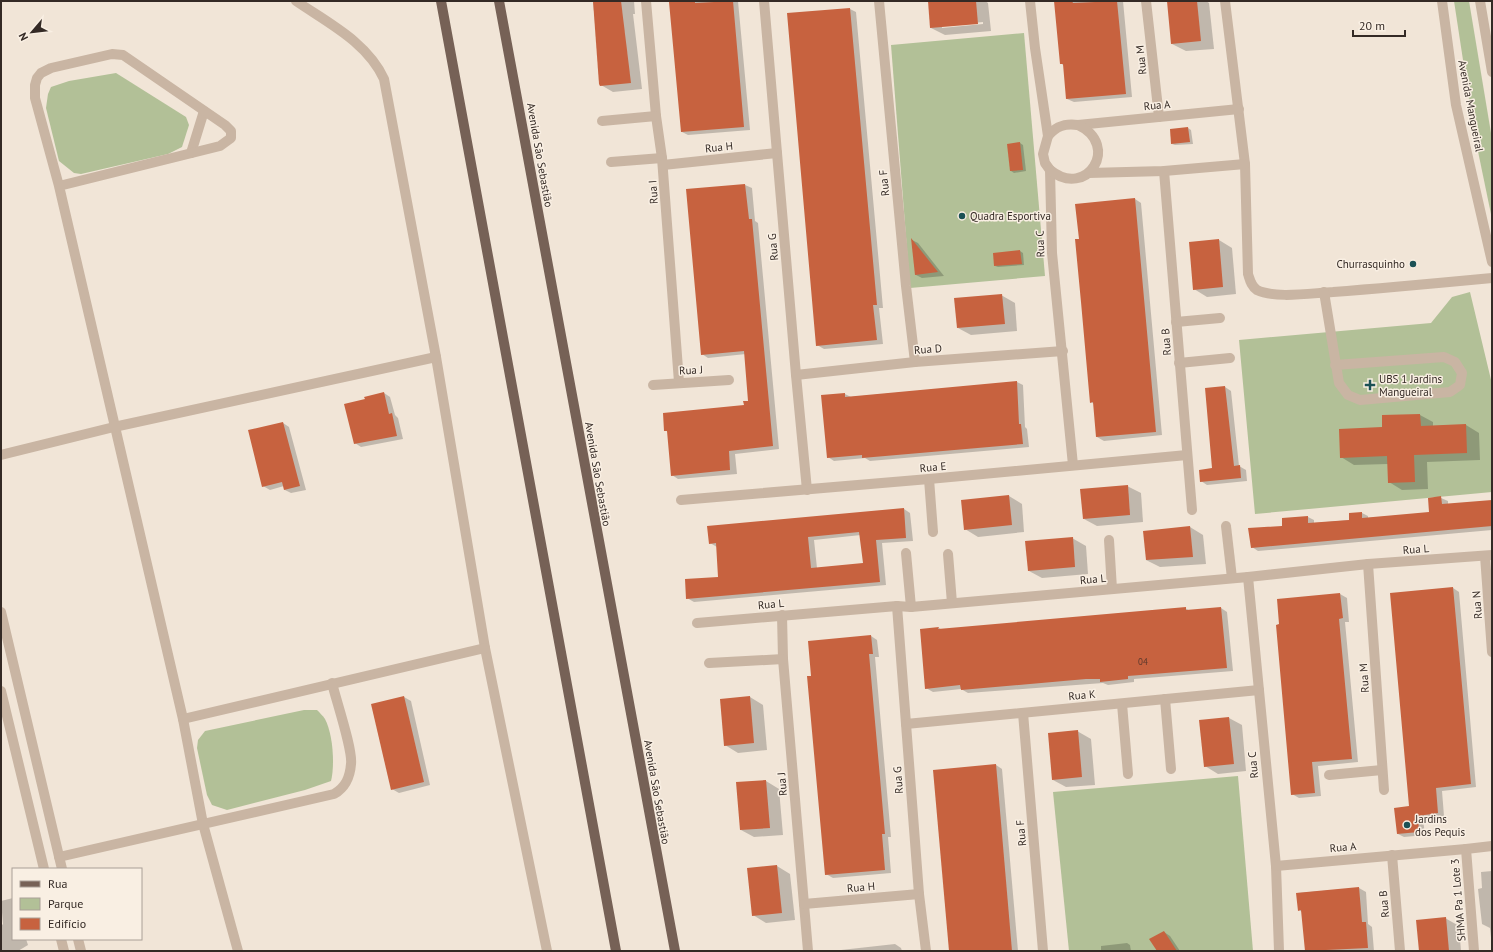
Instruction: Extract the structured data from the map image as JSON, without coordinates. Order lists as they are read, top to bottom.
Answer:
{
  "streets": {
    "main road": ["Avenida São Sebastião"],
    "street": [
      "Rua M",
      "Rua A",
      "Avenida Mangueiral",
      "Rua H",
      "Rua F",
      "Rua I",
      "Rua C",
      "Rua G",
      "Rua B",
      "Rua D",
      "Rua J",
      "Rua E",
      "Rua L",
      "Rua N",
      "Rua K",
      "SHMA Pa 1 Lote 3"
    ]
  },
  "crossings": [
    ["Rua M", "Rua A"],
    ["Rua M", "Rua L"],
    ["Rua A", "Rua C"],
    ["Rua A", "Rua B"],
    ["Rua A", "SHMA Pa 1 Lote 3"],
    ["Rua H", "Rua I"],
    ["Rua H", "Rua G"],
    ["Rua H", "Rua J"],
    ["Rua F", "Rua D"],
    ["Rua F", "Rua K"],
    ["Rua I", "Rua J"],
    ["Rua C", "Rua D"],
    ["Rua C", "Rua E"],
    ["Rua C", "Rua L"],
    ["Rua C", "Rua K"],
    ["Rua G", "Rua D"],
    ["Rua G", "Rua E"],
    ["Rua G", "Rua L"],
    ["Rua G", "Rua K"],
    ["Rua B", "Rua E"],
    ["Rua J", "Rua L"],
    ["Rua L", "Rua N"]
  ],
  "places": {
    "other": ["Quadra Esportiva", "Churrasquinho", "Jardins dos Pequis"],
    "health": ["UBS 1 Jardins Mangueiral"]
  },
  "house_numbers": ["04"],
  "legend": ["Rua", "Parque", "Edifício"],
  "scale_bar": "20 m",
  "north": "bottom left"
}
